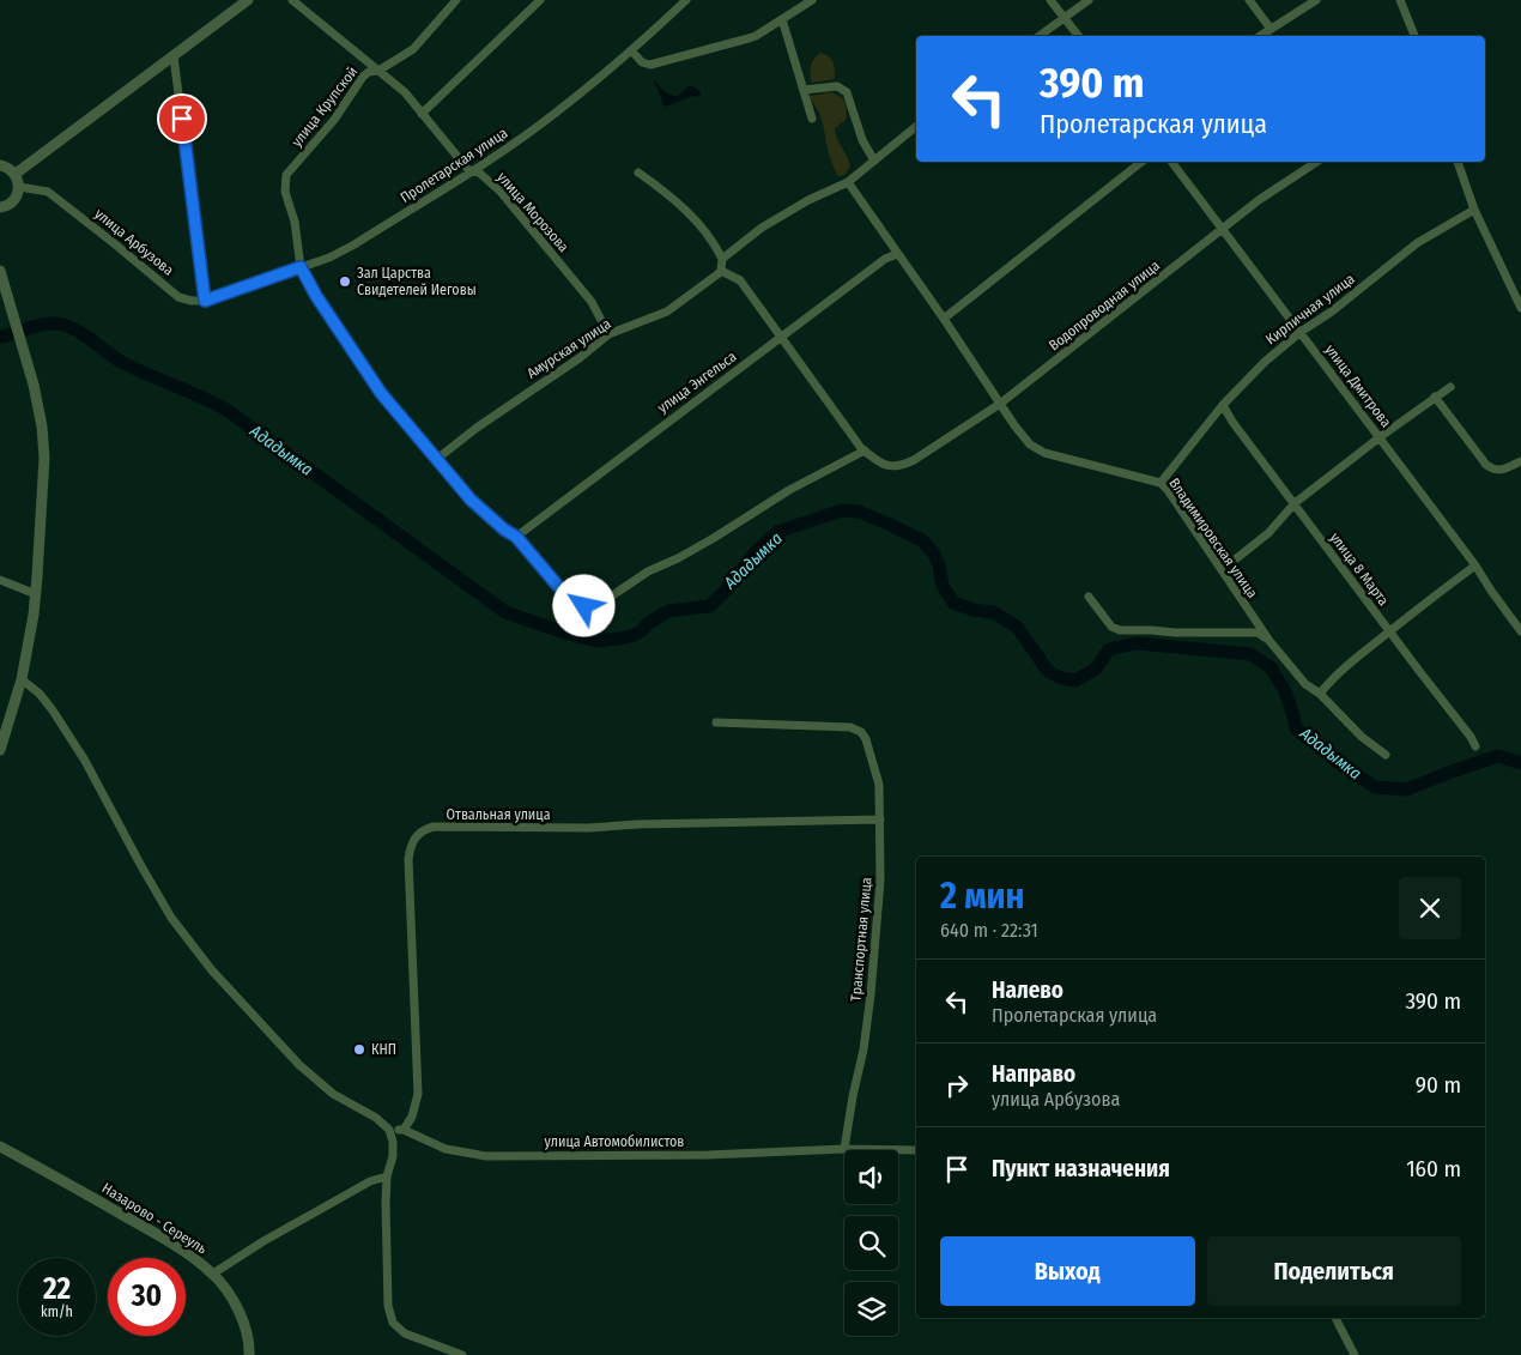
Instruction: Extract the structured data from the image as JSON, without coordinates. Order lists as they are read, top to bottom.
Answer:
{
  "streets": {
    "street": [
      "улица Крупской",
      "Пролетарская улица",
      "улица Морозова",
      "улица Арбузова",
      "Водопроводная улица",
      "Кирпичная улица",
      "Амурская улица",
      "улица Энгельса",
      "улица Дмитрова",
      "Владимировская улица",
      "улица 8 Марта",
      "Отвальная улица",
      "Транспортная улица",
      "улица Автомобилистов",
      "Назарово - Сереуль"
    ]
  },
  "crossings": [
    ["улица Крупской", "Пролетарская улица"],
    ["улица Крупской", "улица Морозова"],
    ["улица Крупской", "Водопроводная улица"],
    ["улица Крупской", "Амурская улица"],
    ["улица Крупской", "улица Энгельса"],
    ["Пролетарская улица", "улица Морозова"],
    ["Пролетарская улица", "улица Арбузова"],
    ["улица Морозова", "Амурская улица"],
    ["Водопроводная улица", "улица Дмитрова"],
    ["Водопроводная улица", "Владимировская улица"],
    ["Кирпичная улица", "улица Дмитрова"],
    ["Кирпичная улица", "Владимировская улица"],
    ["Кирпичная улица", "улица 8 Марта"],
    ["улица Энгельса", "Владимировская улица"],
    ["Отвальная улица", "Транспортная улица"],
    ["Отвальная улица", "улица Автомобилистов"],
    ["Транспортная улица", "улица Автомобилистов"]
  ],
  "water": ["Ададымка"],
  "places": ["Зал Царства Свидетелей Иеговы", "КНП"],
  "page": {
    "turn": ["390 m", "Пролетарская улица"],
    "heading": ["2 мин", "640 m · 22:31"],
    "list": [
      {
        "name": "Налево",
        "note": "Пролетарская улица",
        "value": "390 m"
      },
      {
        "name": "Направо",
        "note": "улица Арбузова",
        "value": "90 m"
      },
      {
        "name": "Пункт назначения",
        "value": "160 m"
      }
    ],
    "buttons": ["Выход", "Поделиться"],
    "speed": "22 km/h",
    "limit": "30"
  }
}
